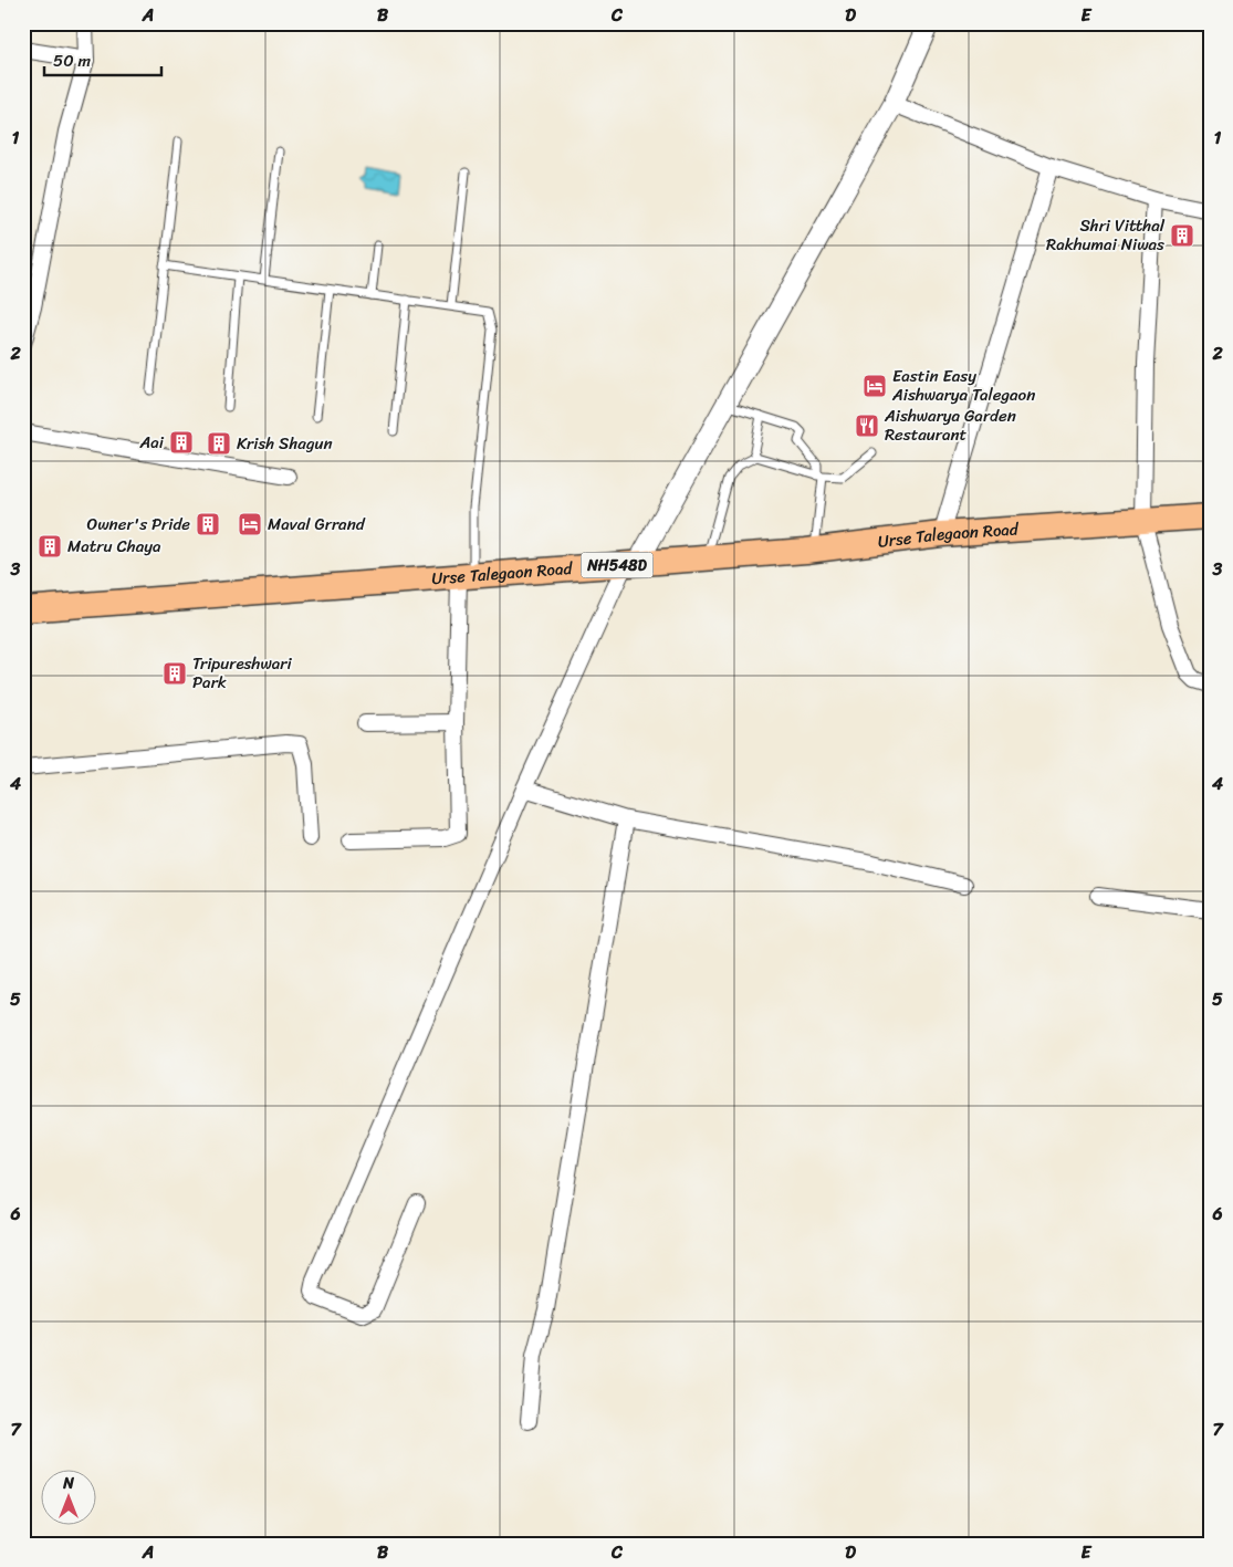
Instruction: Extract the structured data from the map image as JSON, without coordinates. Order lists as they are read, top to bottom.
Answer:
{
  "streets": {
    "highway": ["Urse Talegaon Road", "NH548D"]
  },
  "places": {
    "building": [
      "Shri Vitthal Rakhumai Niwas",
      "Aai",
      "Krish Shagun",
      "Owner's Pride",
      "Matru Chaya",
      "Tripureshwari Park"
    ],
    "hotel": ["Eastin Easy Aishwarya Talegaon", "Maval Grrand"],
    "restaurant": ["Aishwarya Garden Restaurant"]
  },
  "scale_bar": "50 m",
  "north": "top",
  "grid": {
    "columns": [
      "A",
      "B",
      "C",
      "D",
      "E"
    ],
    "rows": [
      "1",
      "2",
      "3",
      "4",
      "5",
      "6",
      "7"
    ]
  }
}
